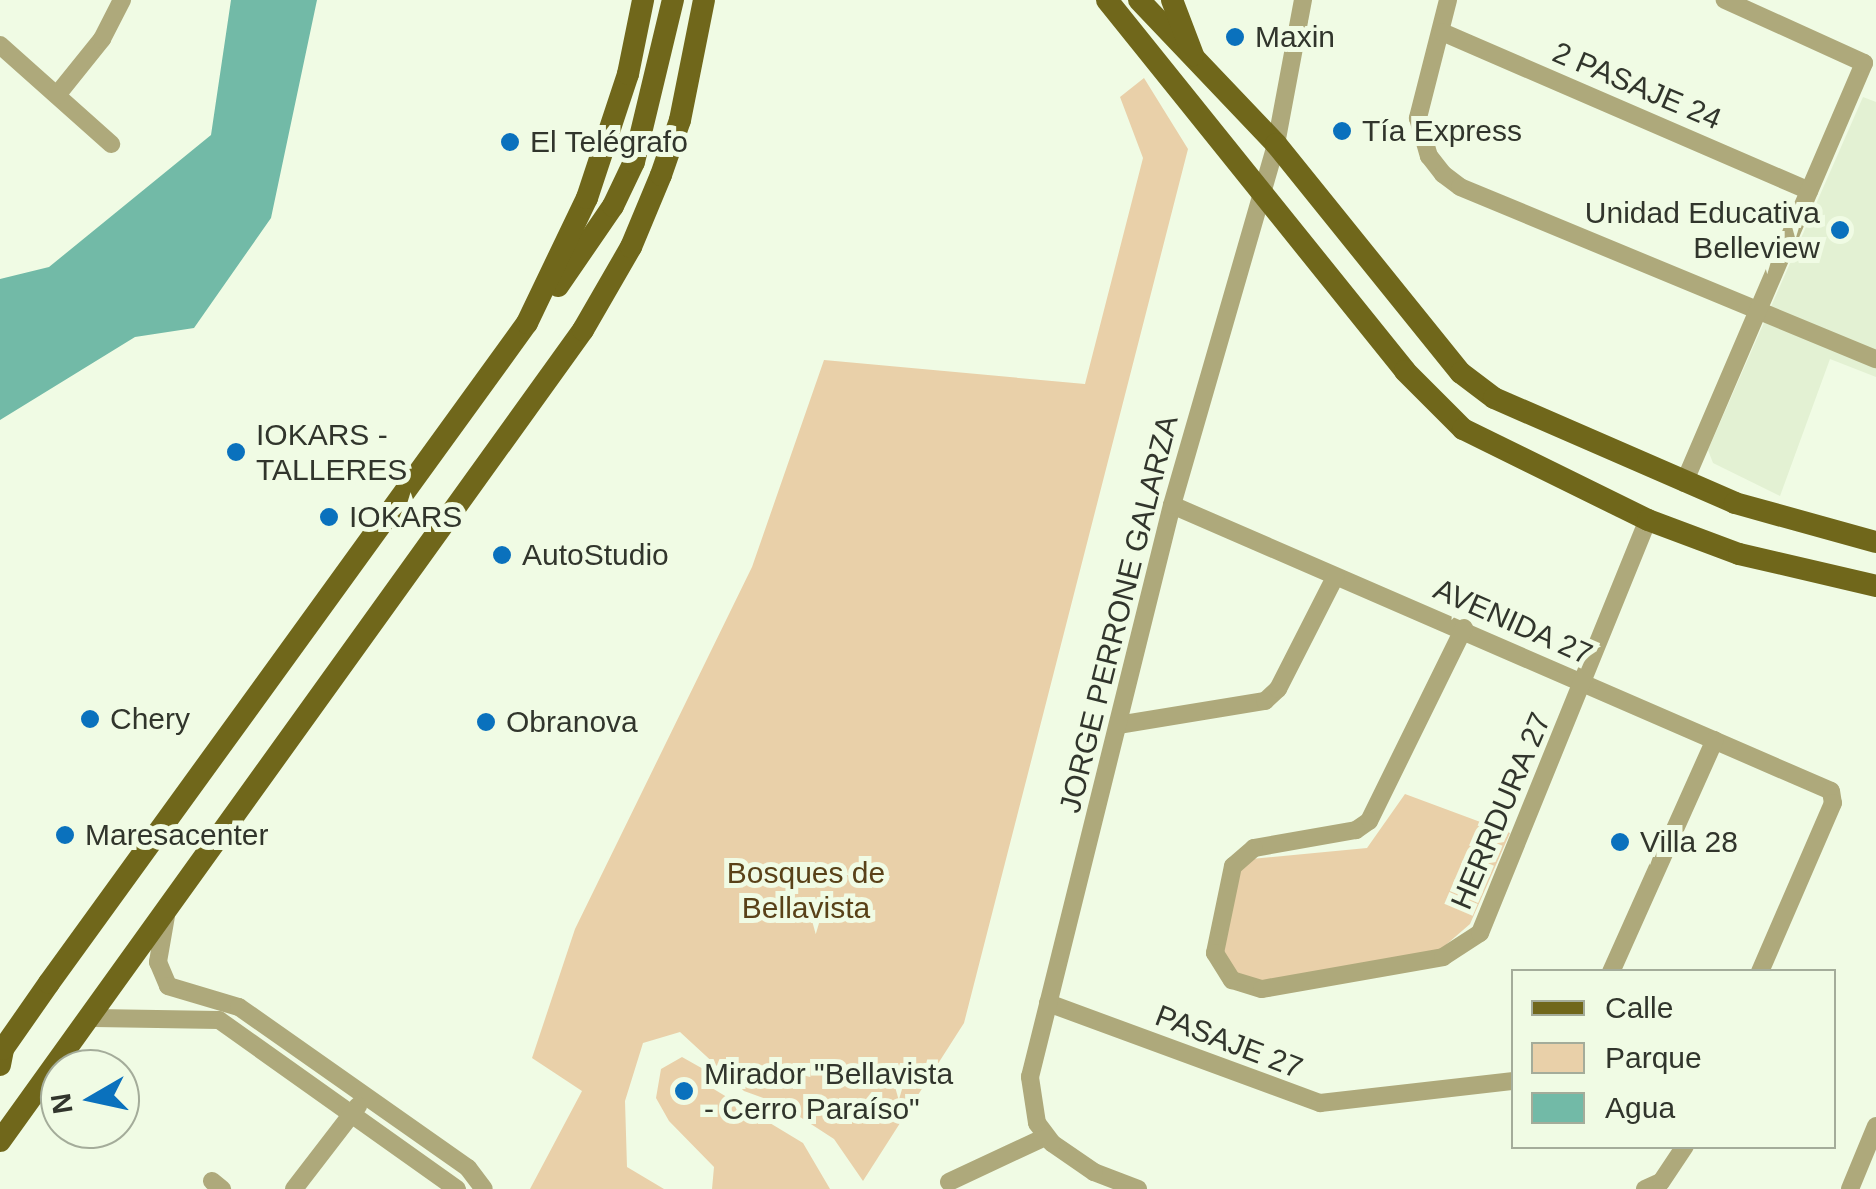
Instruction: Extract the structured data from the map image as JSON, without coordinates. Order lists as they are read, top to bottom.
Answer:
{
  "streets": {
    "street": [
      "2 PASAJE 24",
      "JORGE PERRONE GALARZA",
      "AVENIDA 27",
      "HERRDURA 27",
      "PASAJE 27"
    ]
  },
  "crossings": [
    ["JORGE PERRONE GALARZA", "AVENIDA 27"],
    ["JORGE PERRONE GALARZA", "PASAJE 27"],
    ["AVENIDA 27", "HERRDURA 27"]
  ],
  "parks": ["Bosques de Bellavista"],
  "places": [
    "Maxin",
    "Tía Express",
    "El Telégrafo",
    "Unidad Educativa Belleview",
    "IOKARS - TALLERES",
    "IOKARS",
    "AutoStudio",
    "Chery",
    "Obranova",
    "Maresacenter",
    "Villa 28",
    "Mirador \"Bellavista - Cerro Paraíso\""
  ],
  "legend": ["Calle", "Parque", "Agua"],
  "north": "left"
}
